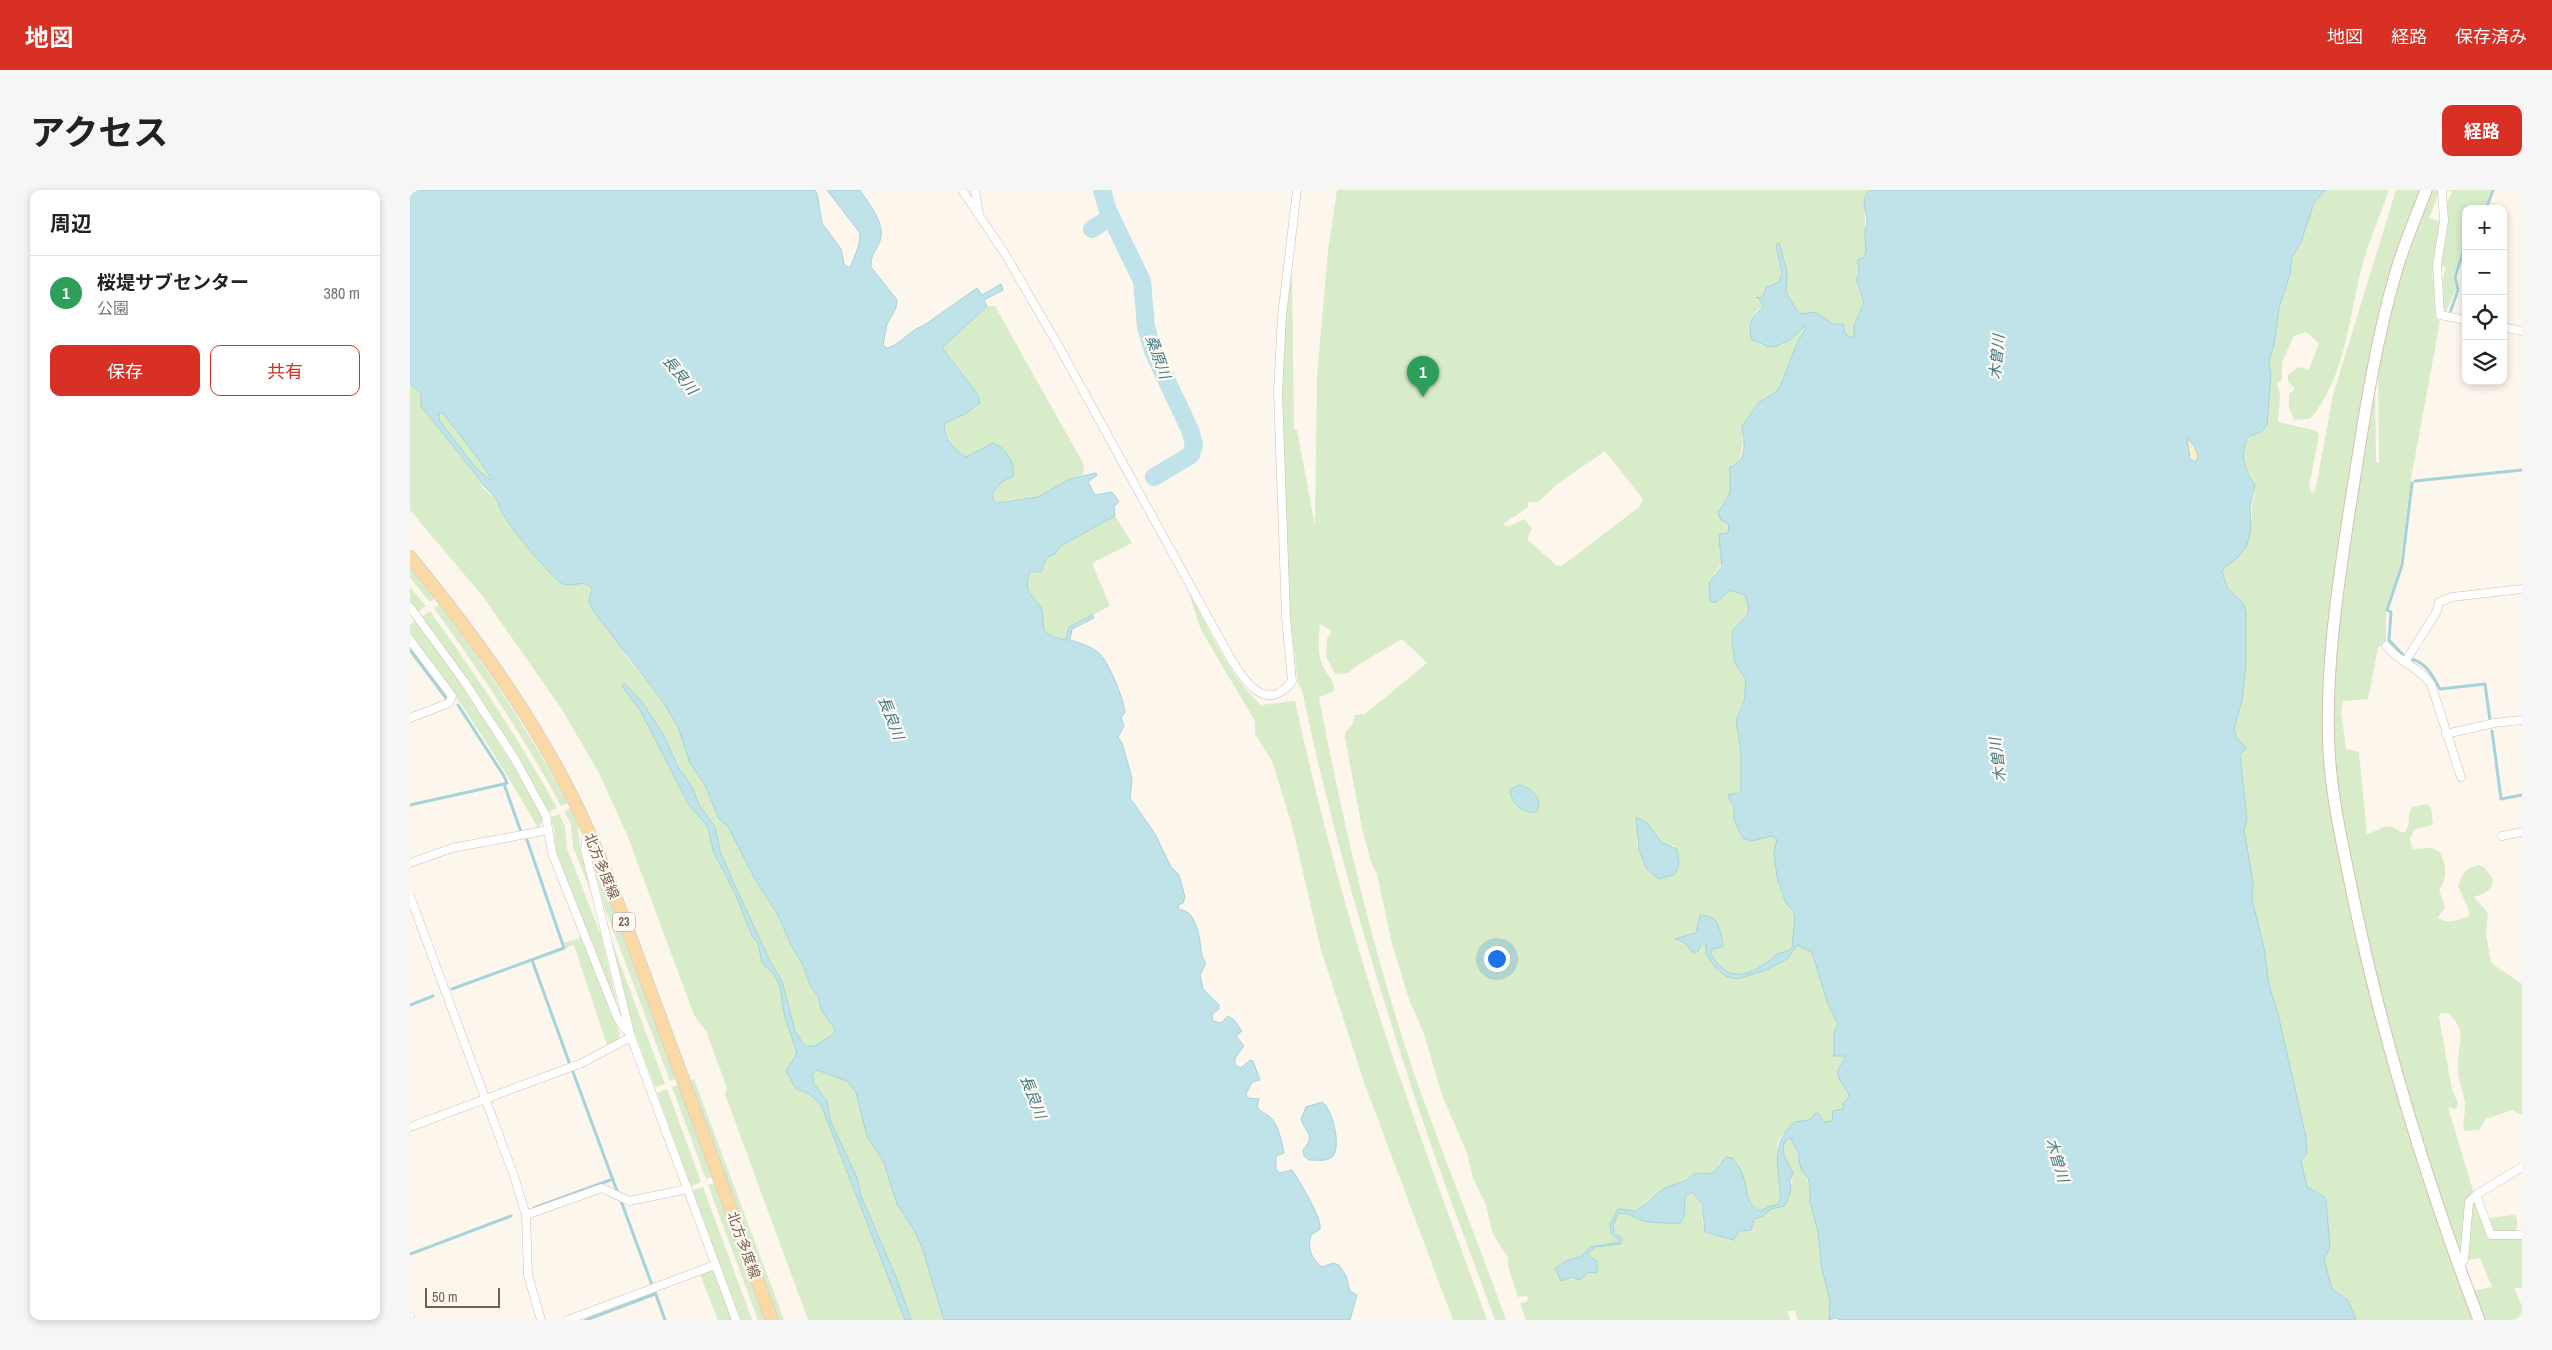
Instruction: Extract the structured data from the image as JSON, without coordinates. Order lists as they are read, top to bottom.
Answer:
{
  "streets": {
    "main road": ["北方多度線", "23"]
  },
  "water": ["桑原川", "木曽川", "長良川"],
  "scale_bar": "50 m",
  "page": {
    "header": "地図",
    "nav": ["地図", "経路", "保存済み"],
    "title": "アクセス",
    "buttons": [
      "経路",
      ["保存", "共有"]
    ],
    "heading": "周辺",
    "map_buttons": ["+", "−"],
    "list": [
      {
        "mark": "1",
        "name": "桜堤サブセンター",
        "note": "公園",
        "value": "380 m"
      }
    ],
    "pins": "1",
    "scale": "50 m"
  }
}
